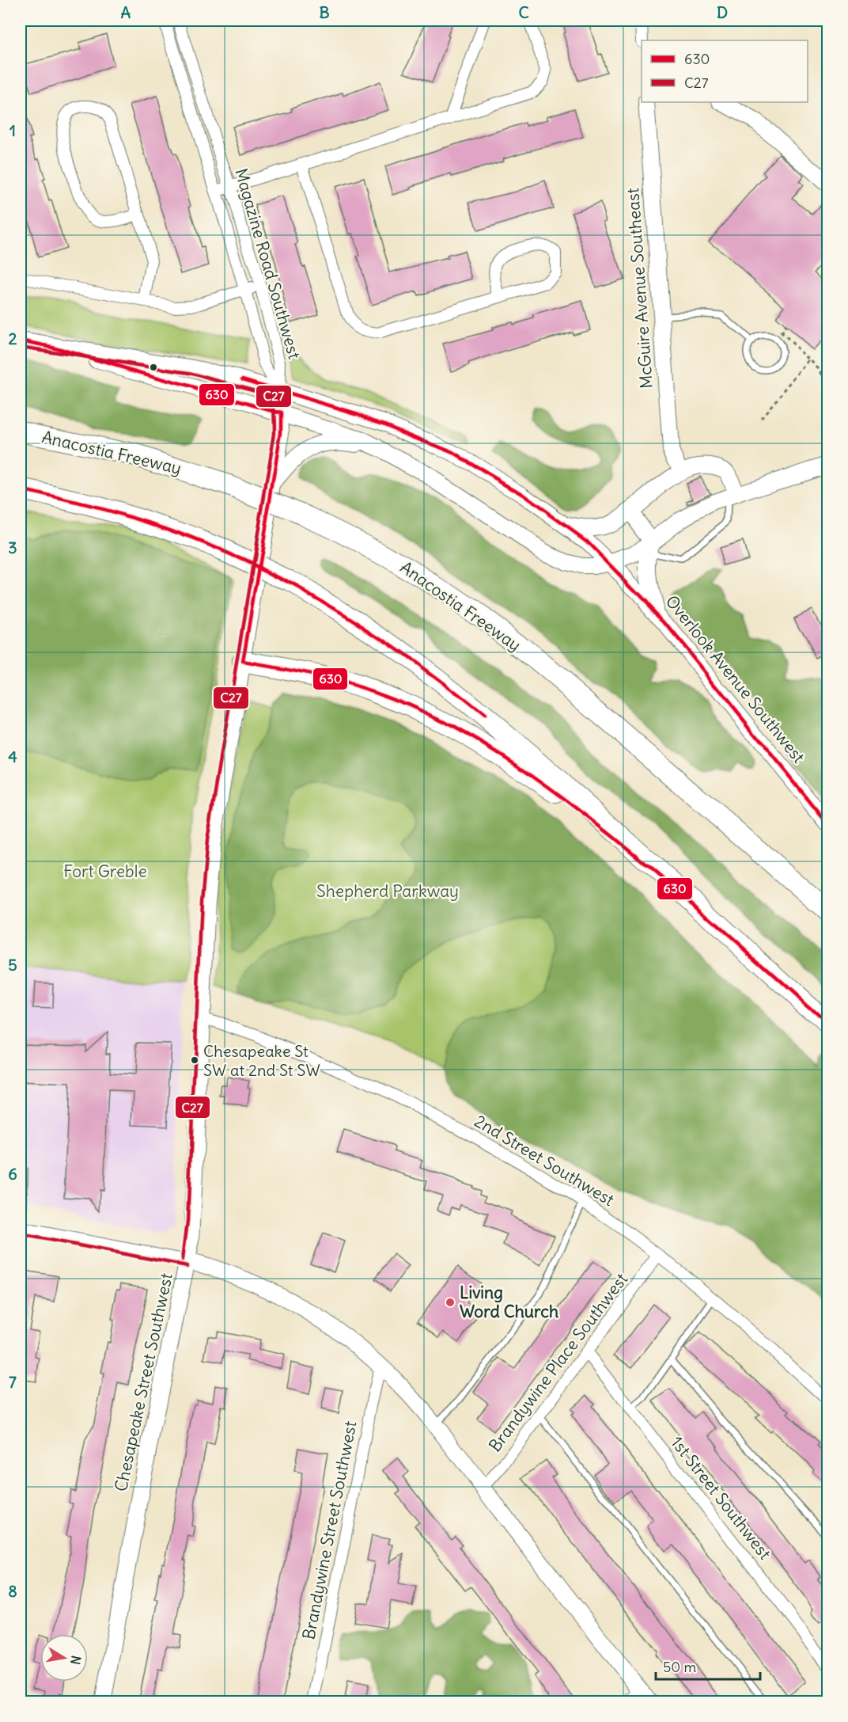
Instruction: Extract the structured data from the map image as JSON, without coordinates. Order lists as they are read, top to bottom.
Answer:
{
  "streets": {
    "highway": ["Anacostia Freeway"],
    "street": [
      "Magazine Road Southwest",
      "McGuire Avenue Southeast",
      "Overlook Avenue Southwest",
      "2nd Street Southwest",
      "Brandywine Place Southwest",
      "Chesapeake Street Southwest",
      "1st Street Southwest",
      "Brandywine Street Southwest"
    ]
  },
  "crossings": [
    ["Magazine Road Southwest", "Overlook Avenue Southwest"],
    ["Magazine Road Southwest", "Chesapeake Street Southwest"],
    ["Overlook Avenue Southwest", "Chesapeake Street Southwest"],
    ["2nd Street Southwest", "Brandywine Place Southwest"],
    ["2nd Street Southwest", "Chesapeake Street Southwest"],
    ["Brandywine Place Southwest", "1st Street Southwest"]
  ],
  "parks": ["Fort Greble", "Shepherd Parkway"],
  "places": ["Chesapeake St SW at 2nd St SW", "Living Word Church"],
  "lines": ["transit line 630", "transit line C27"],
  "legend": ["630", "C27"],
  "scale_bar": "50 m",
  "north": "right",
  "grid": {
    "columns": [
      "A",
      "B",
      "C",
      "D"
    ],
    "rows": [
      "1",
      "2",
      "3",
      "4",
      "5",
      "6",
      "7",
      "8"
    ]
  }
}
